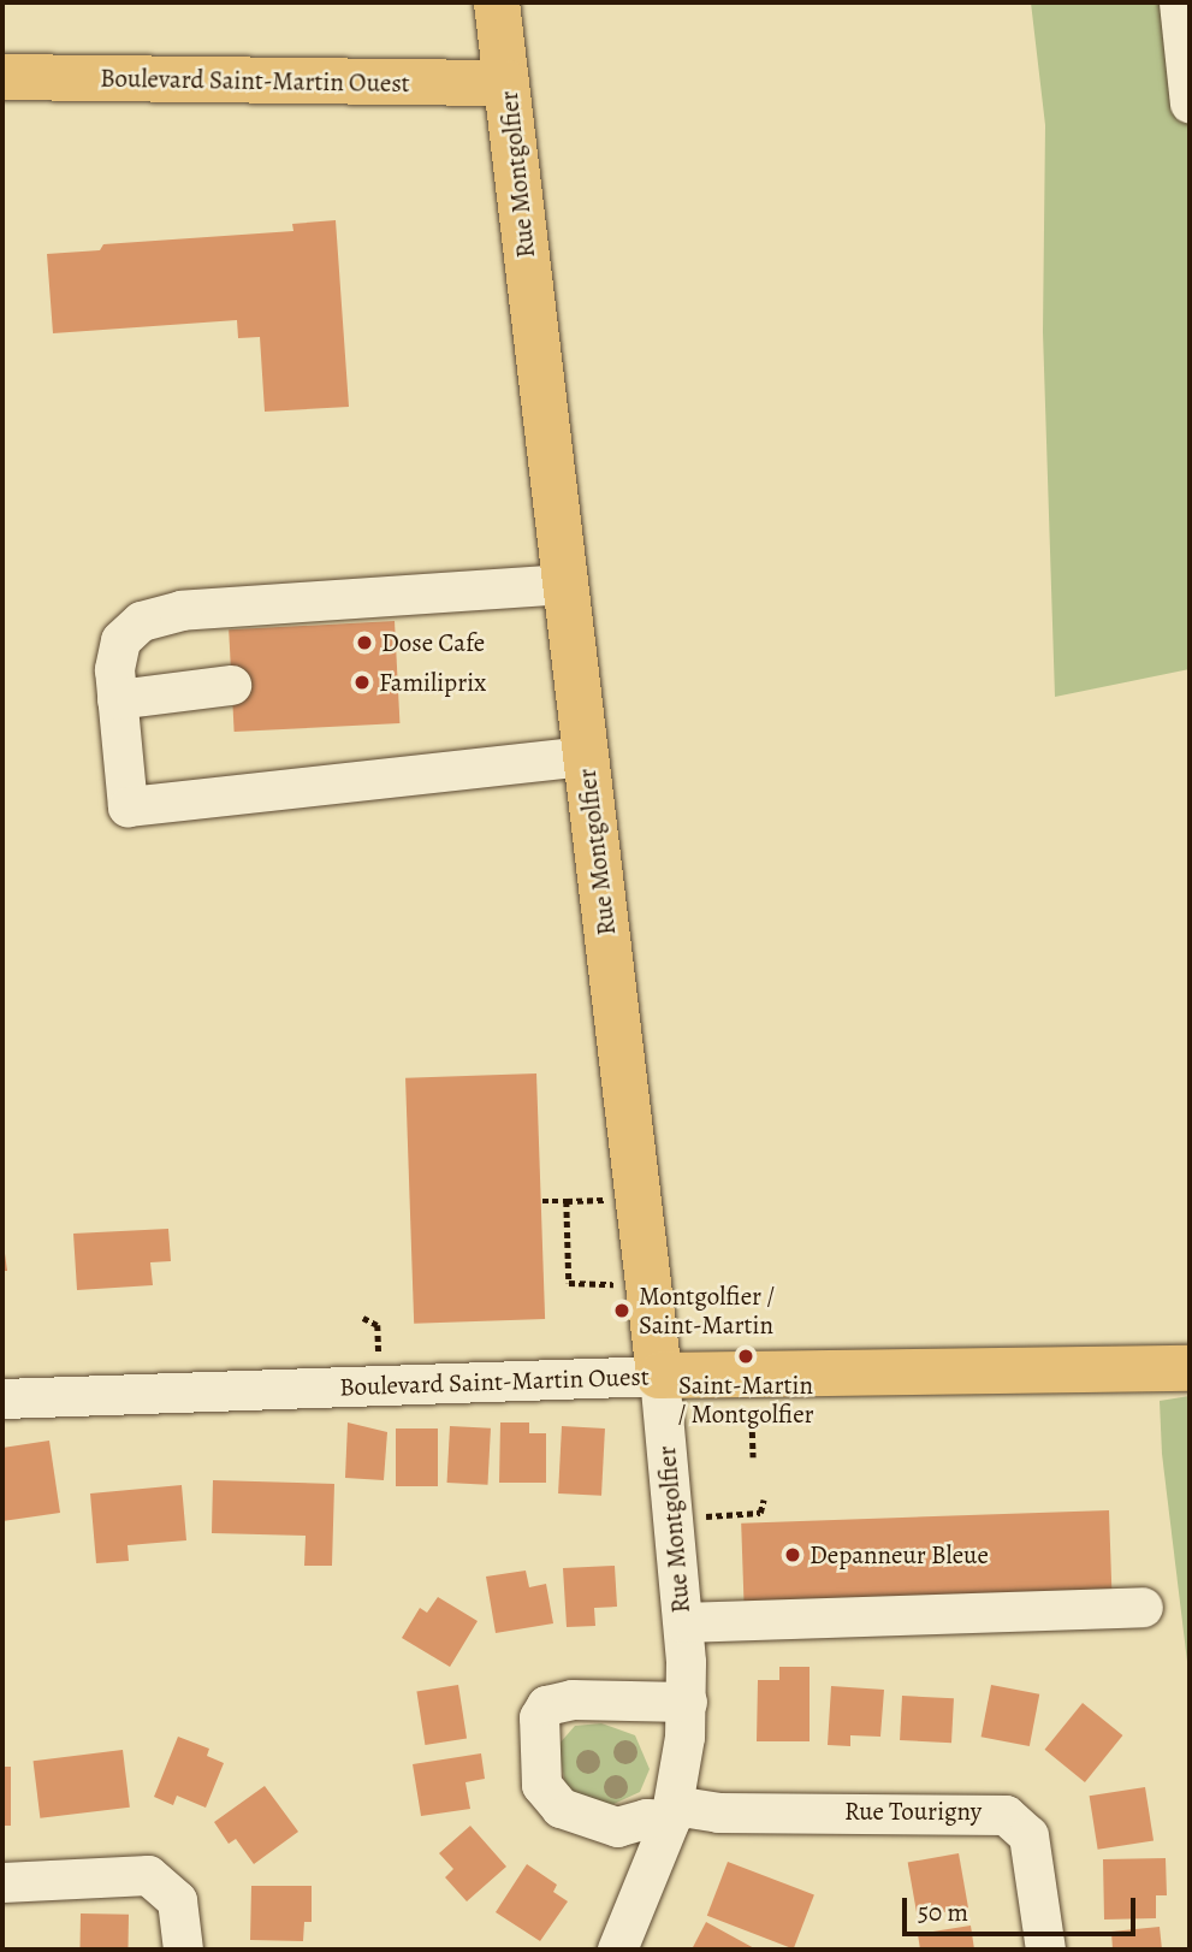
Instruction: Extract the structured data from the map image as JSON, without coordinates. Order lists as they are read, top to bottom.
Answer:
{
  "streets": {
    "main road": ["Boulevard Saint-Martin Ouest", "Rue Montgolfier"],
    "street": ["Rue Tourigny"]
  },
  "crossings": [
    ["Boulevard Saint-Martin Ouest", "Rue Montgolfier"],
    ["Rue Montgolfier", "Rue Tourigny"]
  ],
  "places": [
    "Dose Cafe",
    "Familiprix",
    "Montgolfier / Saint-Martin",
    "Saint-Martin / Montgolfier",
    "Depanneur Bleue"
  ],
  "scale_bar": "50 m"
}
